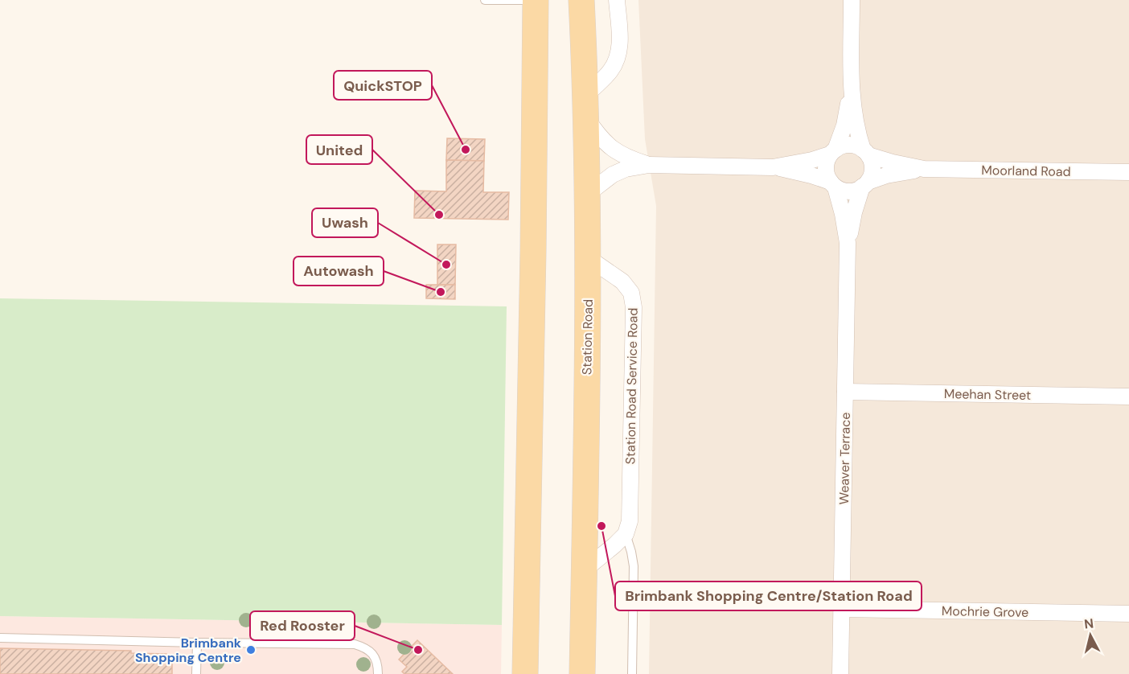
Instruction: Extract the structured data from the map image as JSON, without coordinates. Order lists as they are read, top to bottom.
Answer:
{
  "streets": {
    "main road": ["Station Road"],
    "street": [
      "Moorland Road",
      "Station Road Service Road",
      "Meehan Street",
      "Weaver Terrace",
      "Mochrie Grove"
    ]
  },
  "crossings": [
    ["Moorland Road", "Weaver Terrace"],
    ["Station Road", "Station Road Service Road"],
    ["Meehan Street", "Weaver Terrace"],
    ["Weaver Terrace", "Mochrie Grove"]
  ],
  "places": [
    "QuickSTOP",
    "United",
    "Uwash",
    "Autowash",
    "Brimbank Shopping Centre/Station Road",
    "Brimbank Shopping Centre",
    "Red Rooster"
  ],
  "north": "top"
}
